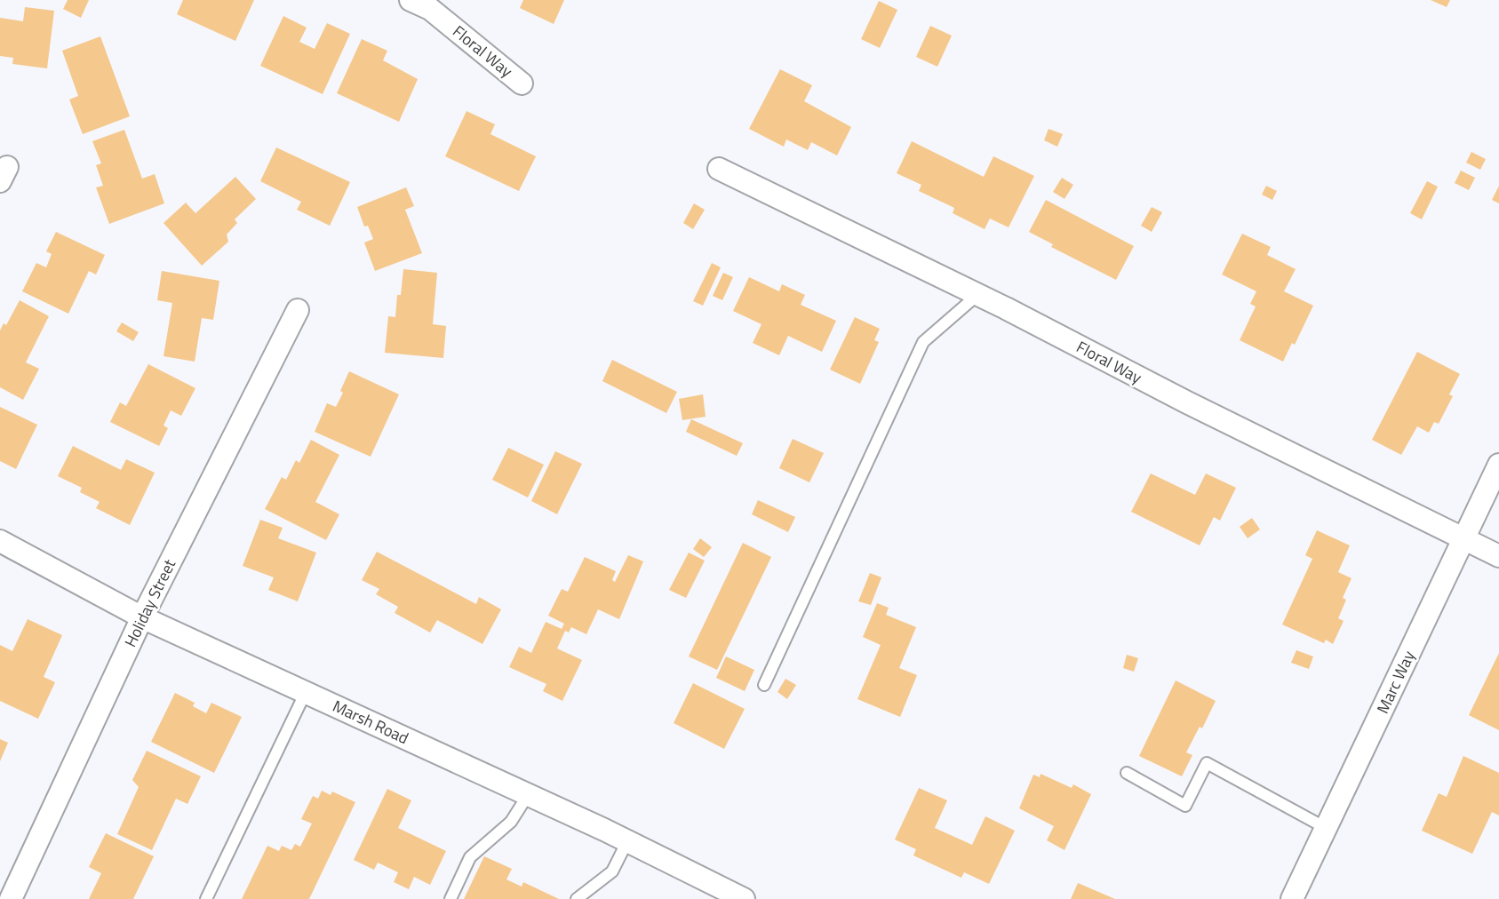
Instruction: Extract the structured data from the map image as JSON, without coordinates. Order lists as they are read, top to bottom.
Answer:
{
  "streets": {
    "street": [
      "Floral Way",
      "Holiday Street",
      "Marc Way",
      "Marsh Road"
    ]
  },
  "crossings": [
    ["Floral Way", "Marc Way"],
    ["Holiday Street", "Marsh Road"]
  ]
}
